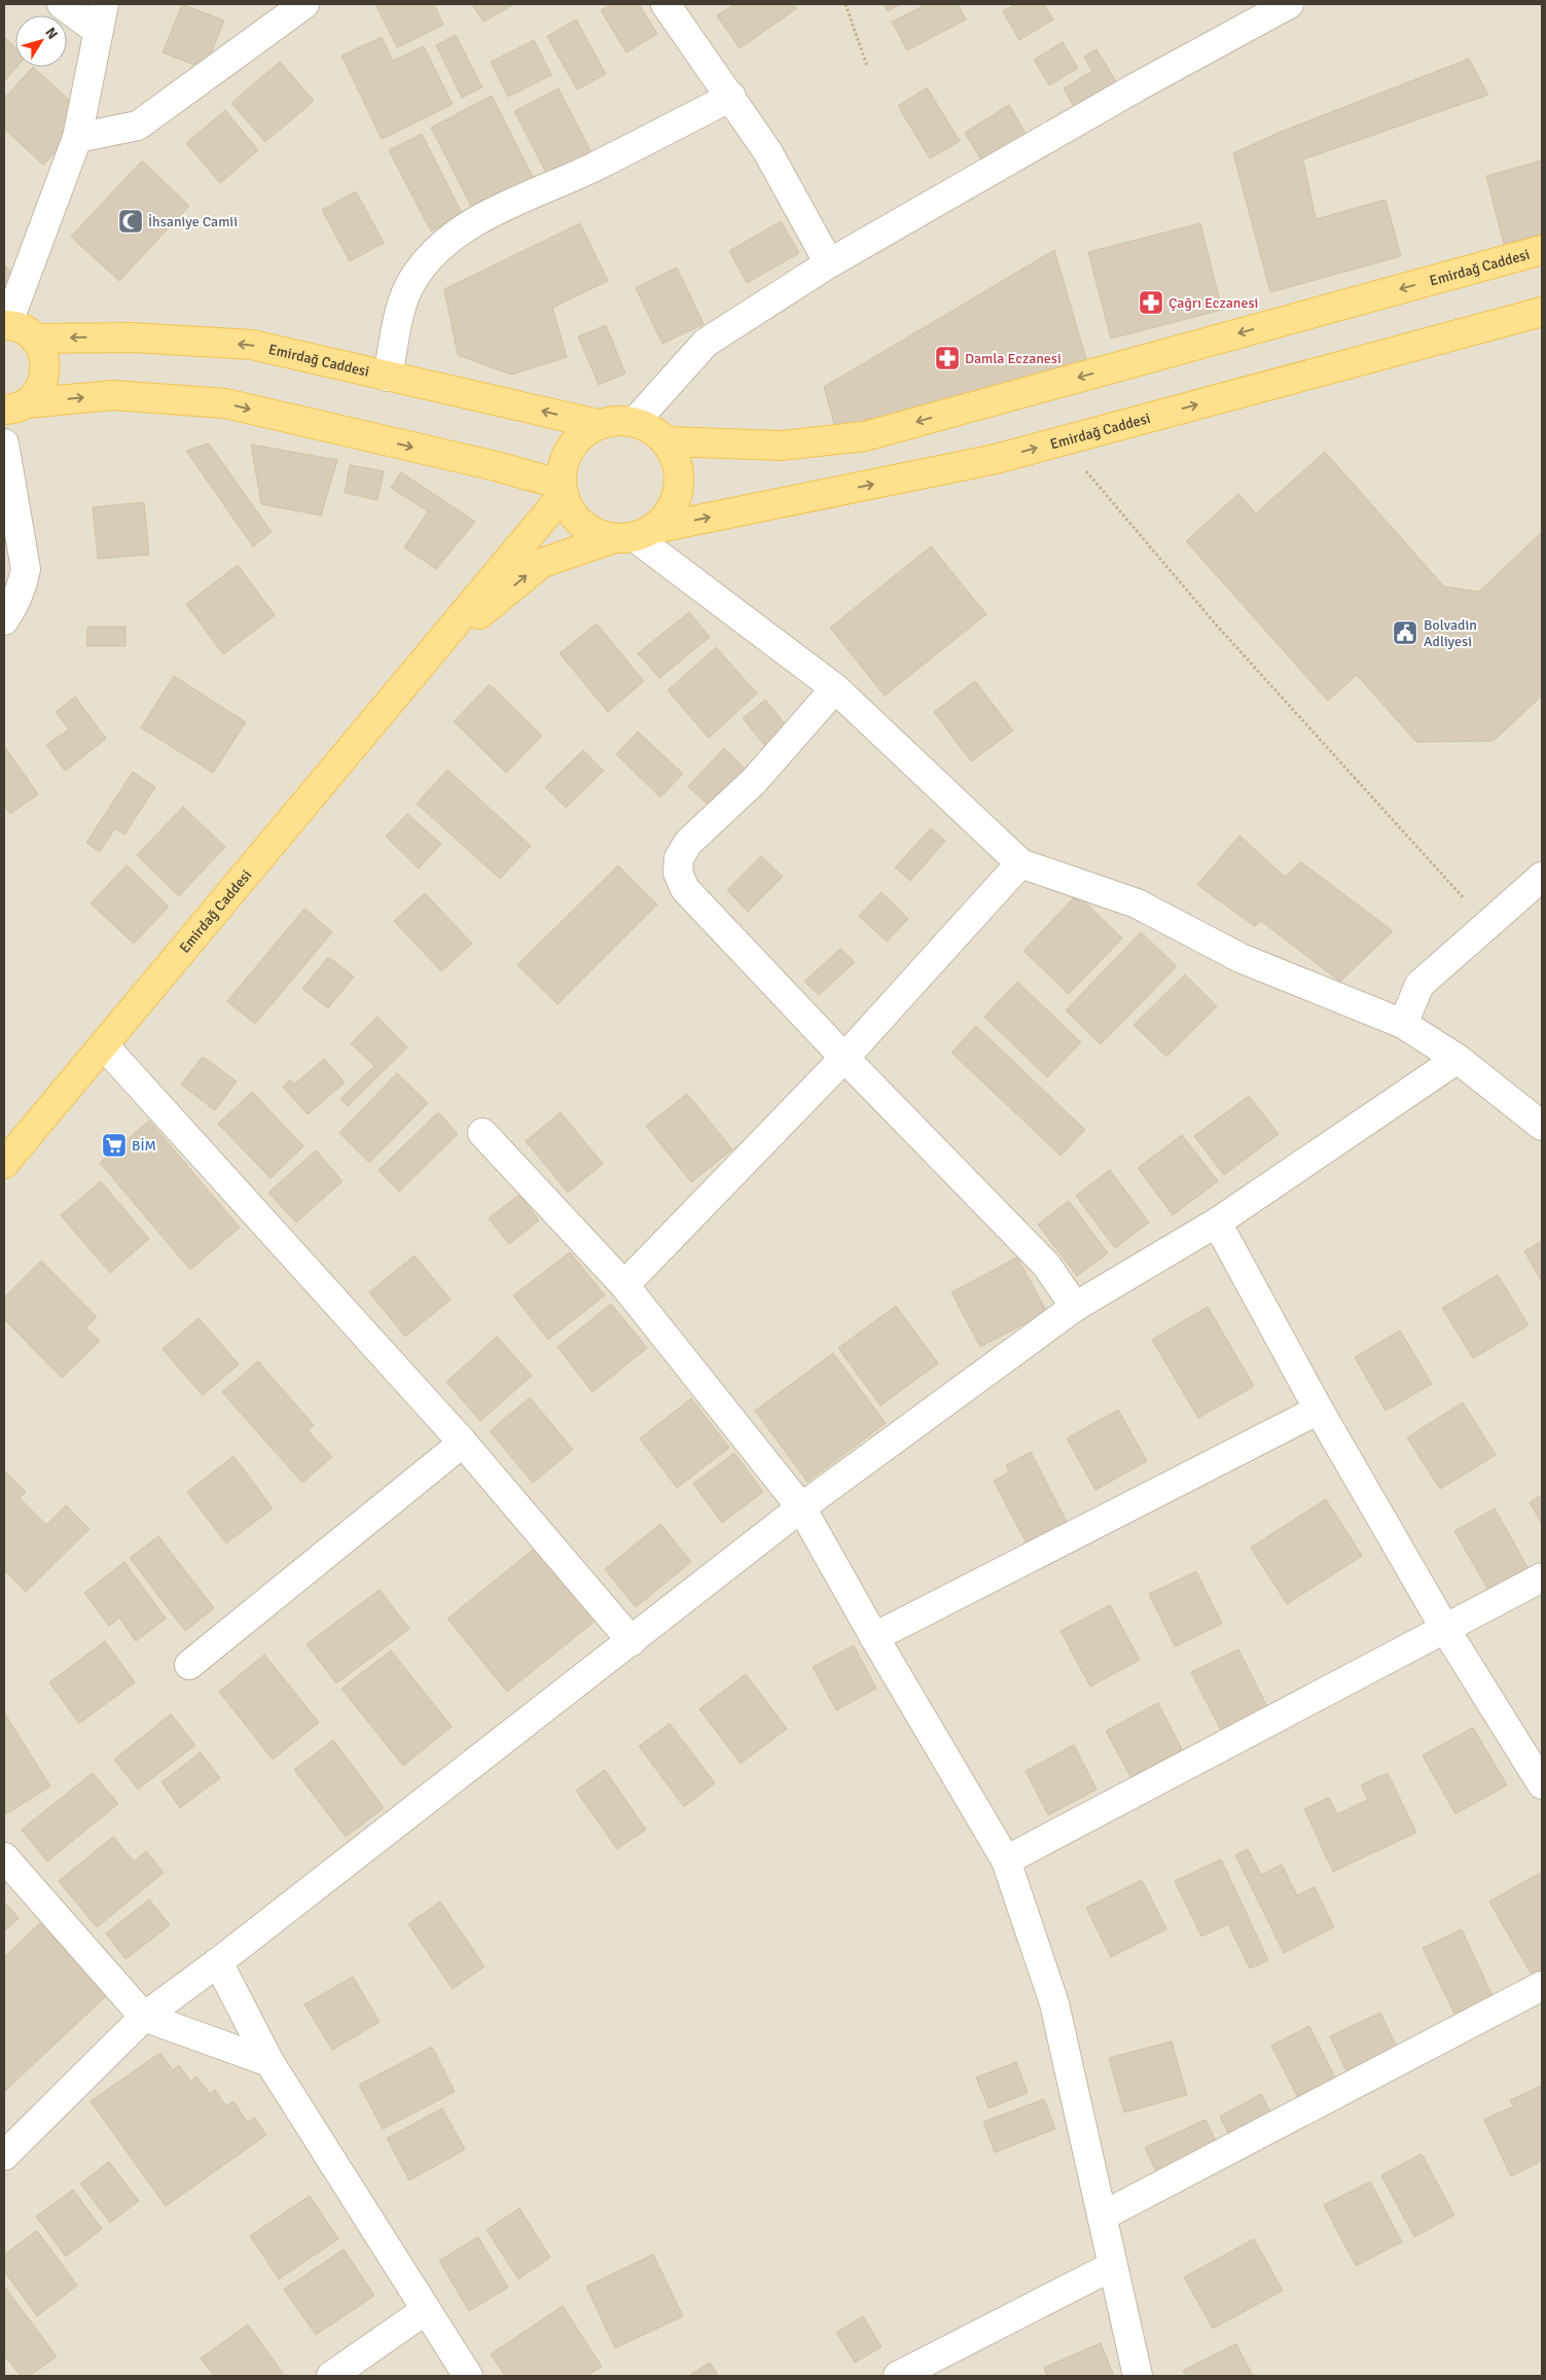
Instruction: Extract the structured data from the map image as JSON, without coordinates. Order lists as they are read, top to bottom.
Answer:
{
  "streets": {
    "main road": ["Emirdağ Caddesi"]
  },
  "places": {
    "mosque": ["İhsaniye Camii"],
    "pharmacy": ["Çağrı Eczanesi", "Damla Eczanesi"],
    "public building": ["Bolvadin Adliyesi"],
    "supermarket": ["BİM"]
  },
  "north": "top right"
}
